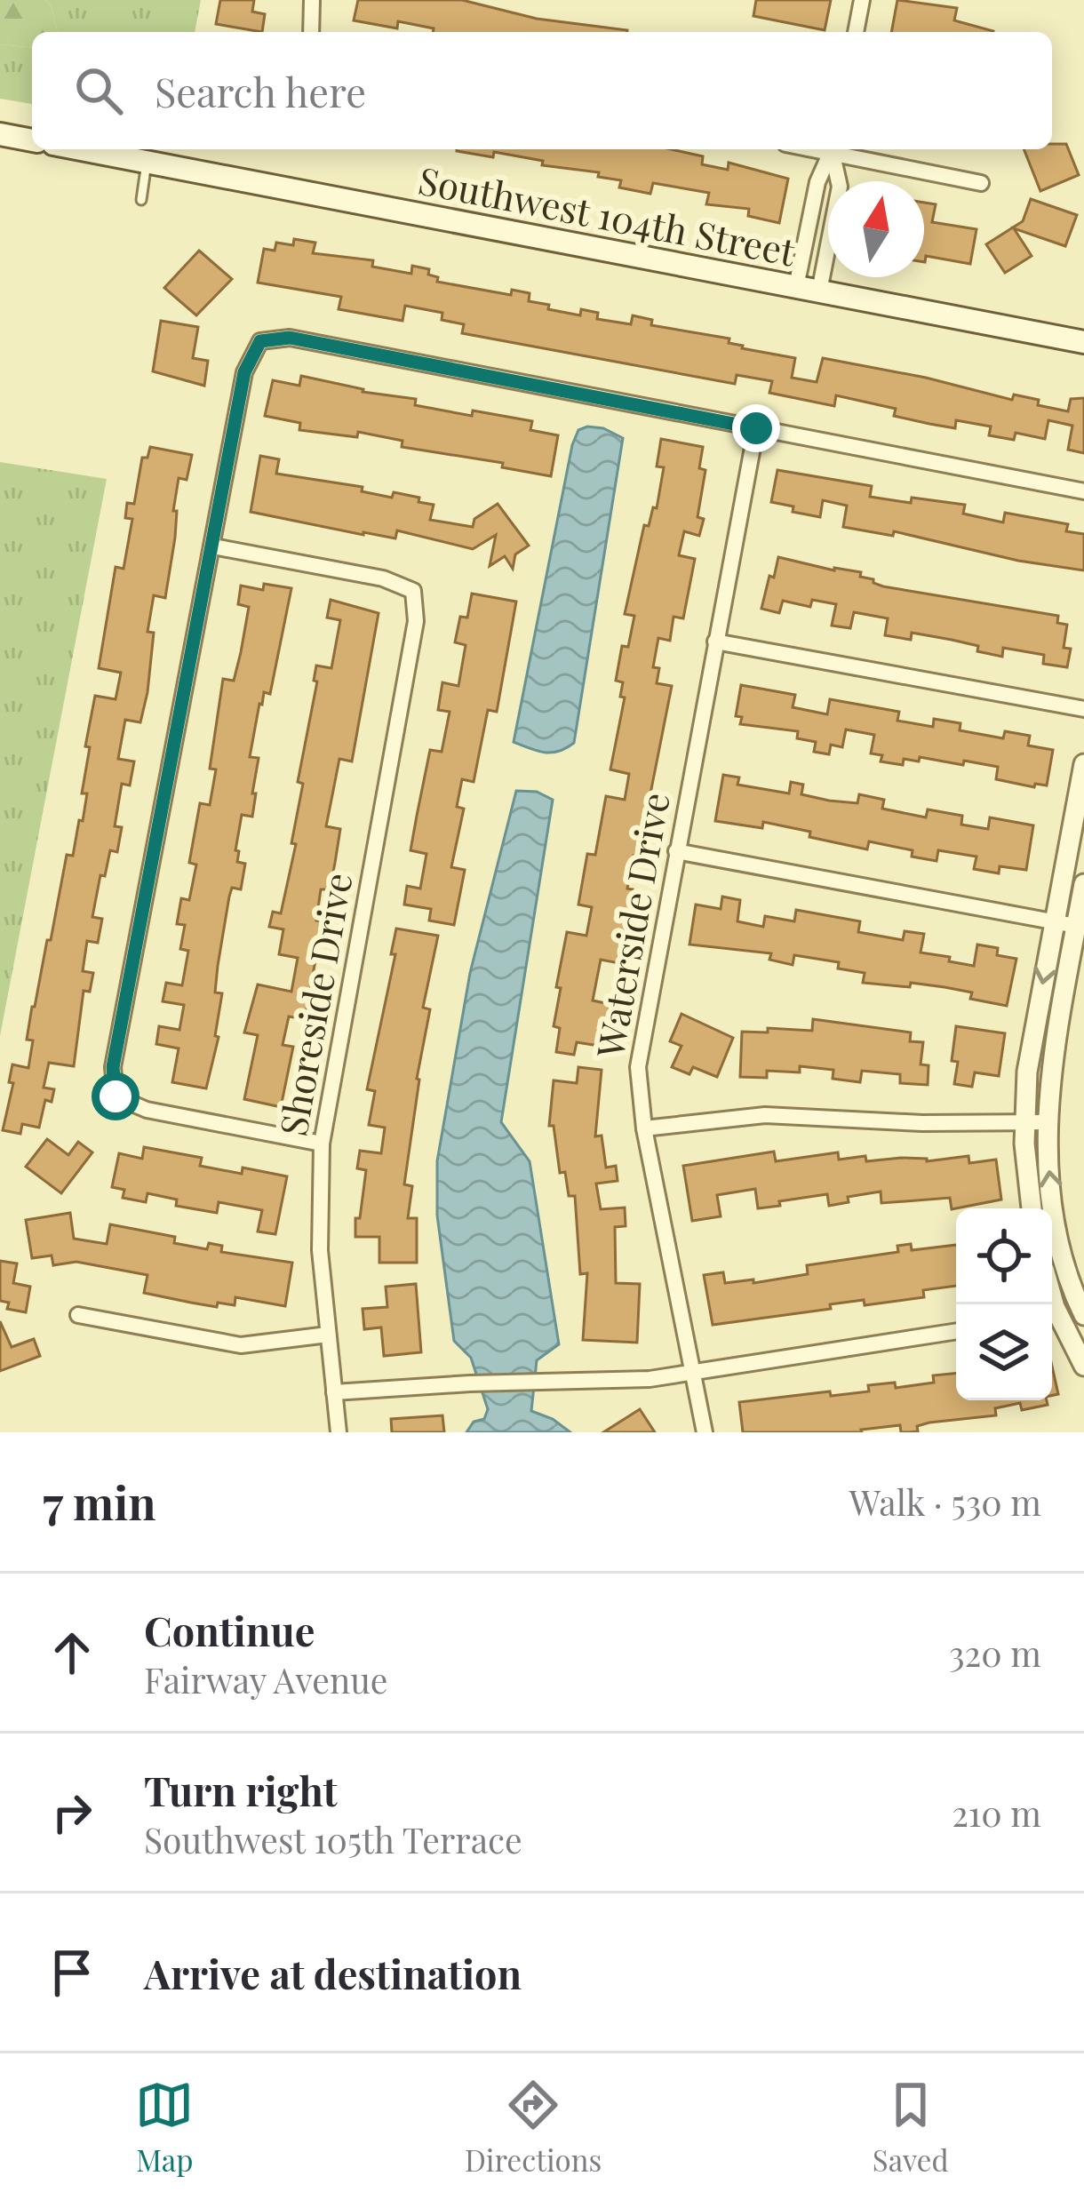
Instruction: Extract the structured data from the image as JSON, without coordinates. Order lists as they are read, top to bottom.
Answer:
{
  "streets": {
    "main road": ["Southwest 104th Street"],
    "street": ["Waterside Drive", "Shoreside Drive"]
  },
  "north": "top",
  "page": {
    "search": "Search here",
    "heading": ["7 min", "Walk · 530 m"],
    "list": [
      ["Continue", "Fairway Avenue", "320 m"],
      ["Turn right", "Southwest 105th Terrace", "210 m"],
      "Arrive at destination"
    ],
    "nav": ["Map", "Directions", "Saved"]
  }
}
